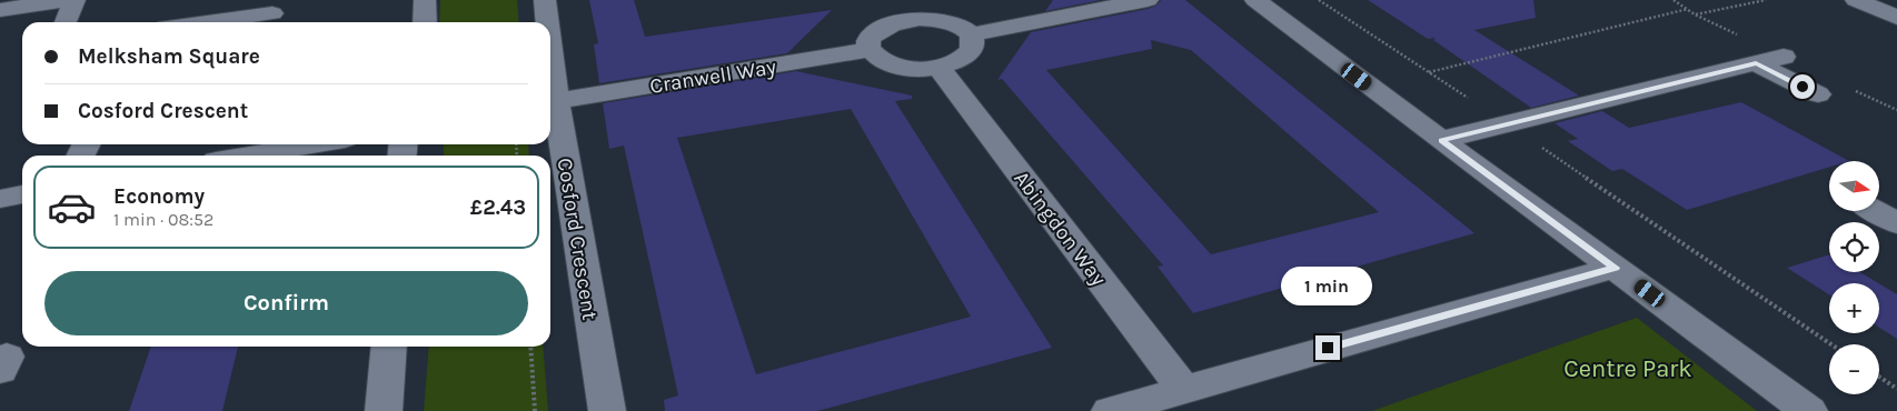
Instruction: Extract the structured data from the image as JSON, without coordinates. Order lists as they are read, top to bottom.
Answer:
{
  "streets": {
    "street": ["Cranwell Way", "Abingdon Way", "Cosford Crescent"]
  },
  "crossings": [
    ["Cranwell Way", "Cosford Crescent"]
  ],
  "parks": ["Centre Park"],
  "north": "right",
  "page": {
    "banner": ["Melksham Square", "Cosford Crescent"],
    "map_buttons": ["+", "−"],
    "list": [
      {
        "name": "Economy",
        "note": "1 min · 08:52",
        "value": "£2.43"
      }
    ],
    "buttons": "Confirm",
    "bubble": "1 min"
  }
}
